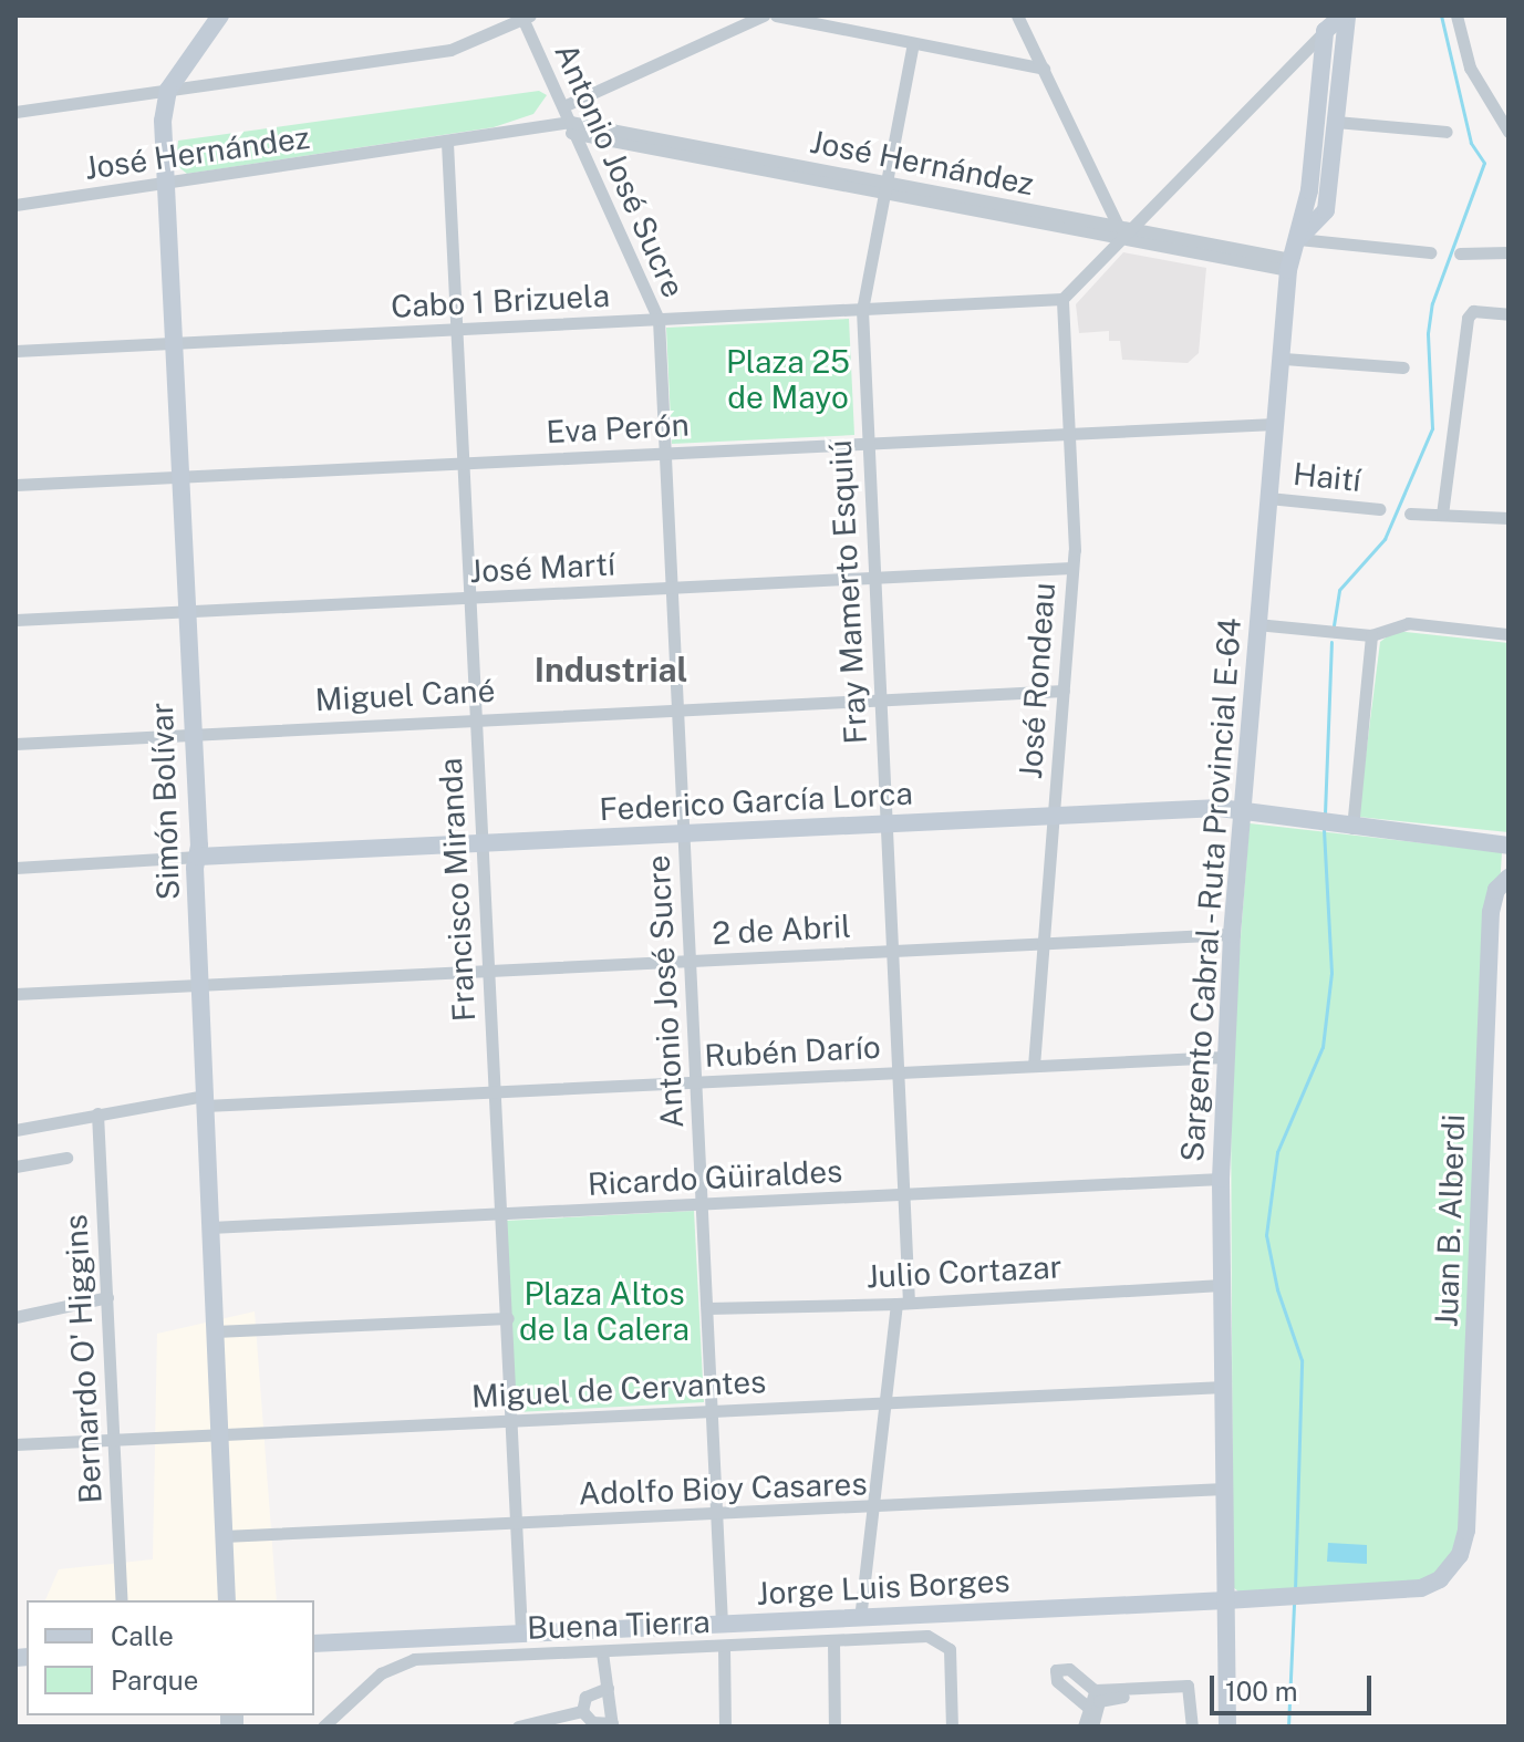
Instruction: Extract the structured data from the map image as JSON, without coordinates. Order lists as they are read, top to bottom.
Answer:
{
  "streets": {
    "street": [
      "José Hernández",
      "Antonio José Sucre",
      "Cabo 1 Brizuela",
      "Eva Perón",
      "Haití",
      "José Martí",
      "Fray Mamerto Esquiú",
      "José Rondeau",
      "Miguel Cané",
      "Simón Bolívar",
      "Federico García Lorca",
      "Francisco Miranda",
      "Sargento Cabral - Ruta Provincial E-64",
      "2 de Abril",
      "Rubén Darío",
      "Ricardo Güiraldes",
      "Juan B. Alberdi",
      "Julio Cortazar",
      "Bernardo O' Higgins",
      "Miguel de Cervantes",
      "Adolfo Bioy Casares",
      "Jorge Luis Borges",
      "Buena Tierra"
    ]
  },
  "crossings": [
    ["José Hernández", "Antonio José Sucre"],
    ["José Hernández", "Fray Mamerto Esquiú"],
    ["José Hernández", "Simón Bolívar"],
    ["José Hernández", "Francisco Miranda"],
    ["José Hernández", "Sargento Cabral - Ruta Provincial E-64"],
    ["Antonio José Sucre", "Cabo 1 Brizuela"],
    ["Antonio José Sucre", "Eva Perón"],
    ["Antonio José Sucre", "José Martí"],
    ["Antonio José Sucre", "Miguel Cané"],
    ["Antonio José Sucre", "Federico García Lorca"],
    ["Antonio José Sucre", "2 de Abril"],
    ["Antonio José Sucre", "Rubén Darío"],
    ["Antonio José Sucre", "Ricardo Güiraldes"],
    ["Antonio José Sucre", "Julio Cortazar"],
    ["Antonio José Sucre", "Miguel de Cervantes"],
    ["Antonio José Sucre", "Adolfo Bioy Casares"],
    ["Antonio José Sucre", "Jorge Luis Borges"],
    ["Cabo 1 Brizuela", "Fray Mamerto Esquiú"],
    ["Cabo 1 Brizuela", "José Rondeau"],
    ["Cabo 1 Brizuela", "Simón Bolívar"],
    ["Cabo 1 Brizuela", "Francisco Miranda"],
    ["Eva Perón", "Fray Mamerto Esquiú"],
    ["Eva Perón", "José Rondeau"],
    ["Eva Perón", "Simón Bolívar"],
    ["Eva Perón", "Francisco Miranda"],
    ["Eva Perón", "Sargento Cabral - Ruta Provincial E-64"],
    ["Haití", "Sargento Cabral - Ruta Provincial E-64"],
    ["José Martí", "Fray Mamerto Esquiú"],
    ["José Martí", "José Rondeau"],
    ["José Martí", "Simón Bolívar"],
    ["José Martí", "Francisco Miranda"],
    ["Fray Mamerto Esquiú", "Miguel Cané"],
    ["Fray Mamerto Esquiú", "Federico García Lorca"],
    ["Fray Mamerto Esquiú", "2 de Abril"],
    ["Fray Mamerto Esquiú", "Rubén Darío"],
    ["Fray Mamerto Esquiú", "Ricardo Güiraldes"],
    ["Fray Mamerto Esquiú", "Julio Cortazar"],
    ["Fray Mamerto Esquiú", "Miguel de Cervantes"],
    ["Fray Mamerto Esquiú", "Adolfo Bioy Casares"],
    ["Fray Mamerto Esquiú", "Jorge Luis Borges"],
    ["José Rondeau", "Miguel Cané"],
    ["José Rondeau", "Federico García Lorca"],
    ["José Rondeau", "2 de Abril"],
    ["José Rondeau", "Rubén Darío"],
    ["Miguel Cané", "Simón Bolívar"],
    ["Miguel Cané", "Francisco Miranda"],
    ["Simón Bolívar", "Federico García Lorca"],
    ["Simón Bolívar", "2 de Abril"],
    ["Simón Bolívar", "Rubén Darío"],
    ["Simón Bolívar", "Ricardo Güiraldes"],
    ["Simón Bolívar", "Miguel de Cervantes"],
    ["Simón Bolívar", "Adolfo Bioy Casares"],
    ["Federico García Lorca", "Francisco Miranda"],
    ["Federico García Lorca", "Sargento Cabral - Ruta Provincial E-64"],
    ["Francisco Miranda", "2 de Abril"],
    ["Francisco Miranda", "Rubén Darío"],
    ["Francisco Miranda", "Ricardo Güiraldes"],
    ["Francisco Miranda", "Miguel de Cervantes"],
    ["Francisco Miranda", "Adolfo Bioy Casares"],
    ["Francisco Miranda", "Jorge Luis Borges"],
    ["Sargento Cabral - Ruta Provincial E-64", "2 de Abril"],
    ["Sargento Cabral - Ruta Provincial E-64", "Rubén Darío"],
    ["Sargento Cabral - Ruta Provincial E-64", "Ricardo Güiraldes"],
    ["Sargento Cabral - Ruta Provincial E-64", "Julio Cortazar"],
    ["Sargento Cabral - Ruta Provincial E-64", "Miguel de Cervantes"],
    ["Sargento Cabral - Ruta Provincial E-64", "Adolfo Bioy Casares"],
    ["Sargento Cabral - Ruta Provincial E-64", "Jorge Luis Borges"],
    ["Rubén Darío", "Bernardo O' Higgins"],
    ["Juan B. Alberdi", "Jorge Luis Borges"],
    ["Bernardo O' Higgins", "Miguel de Cervantes"]
  ],
  "districts": ["Industrial"],
  "parks": ["Plaza 25 de Mayo", "Plaza Altos de la Calera"],
  "legend": ["Calle", "Parque"],
  "scale_bar": "100 m"
}
